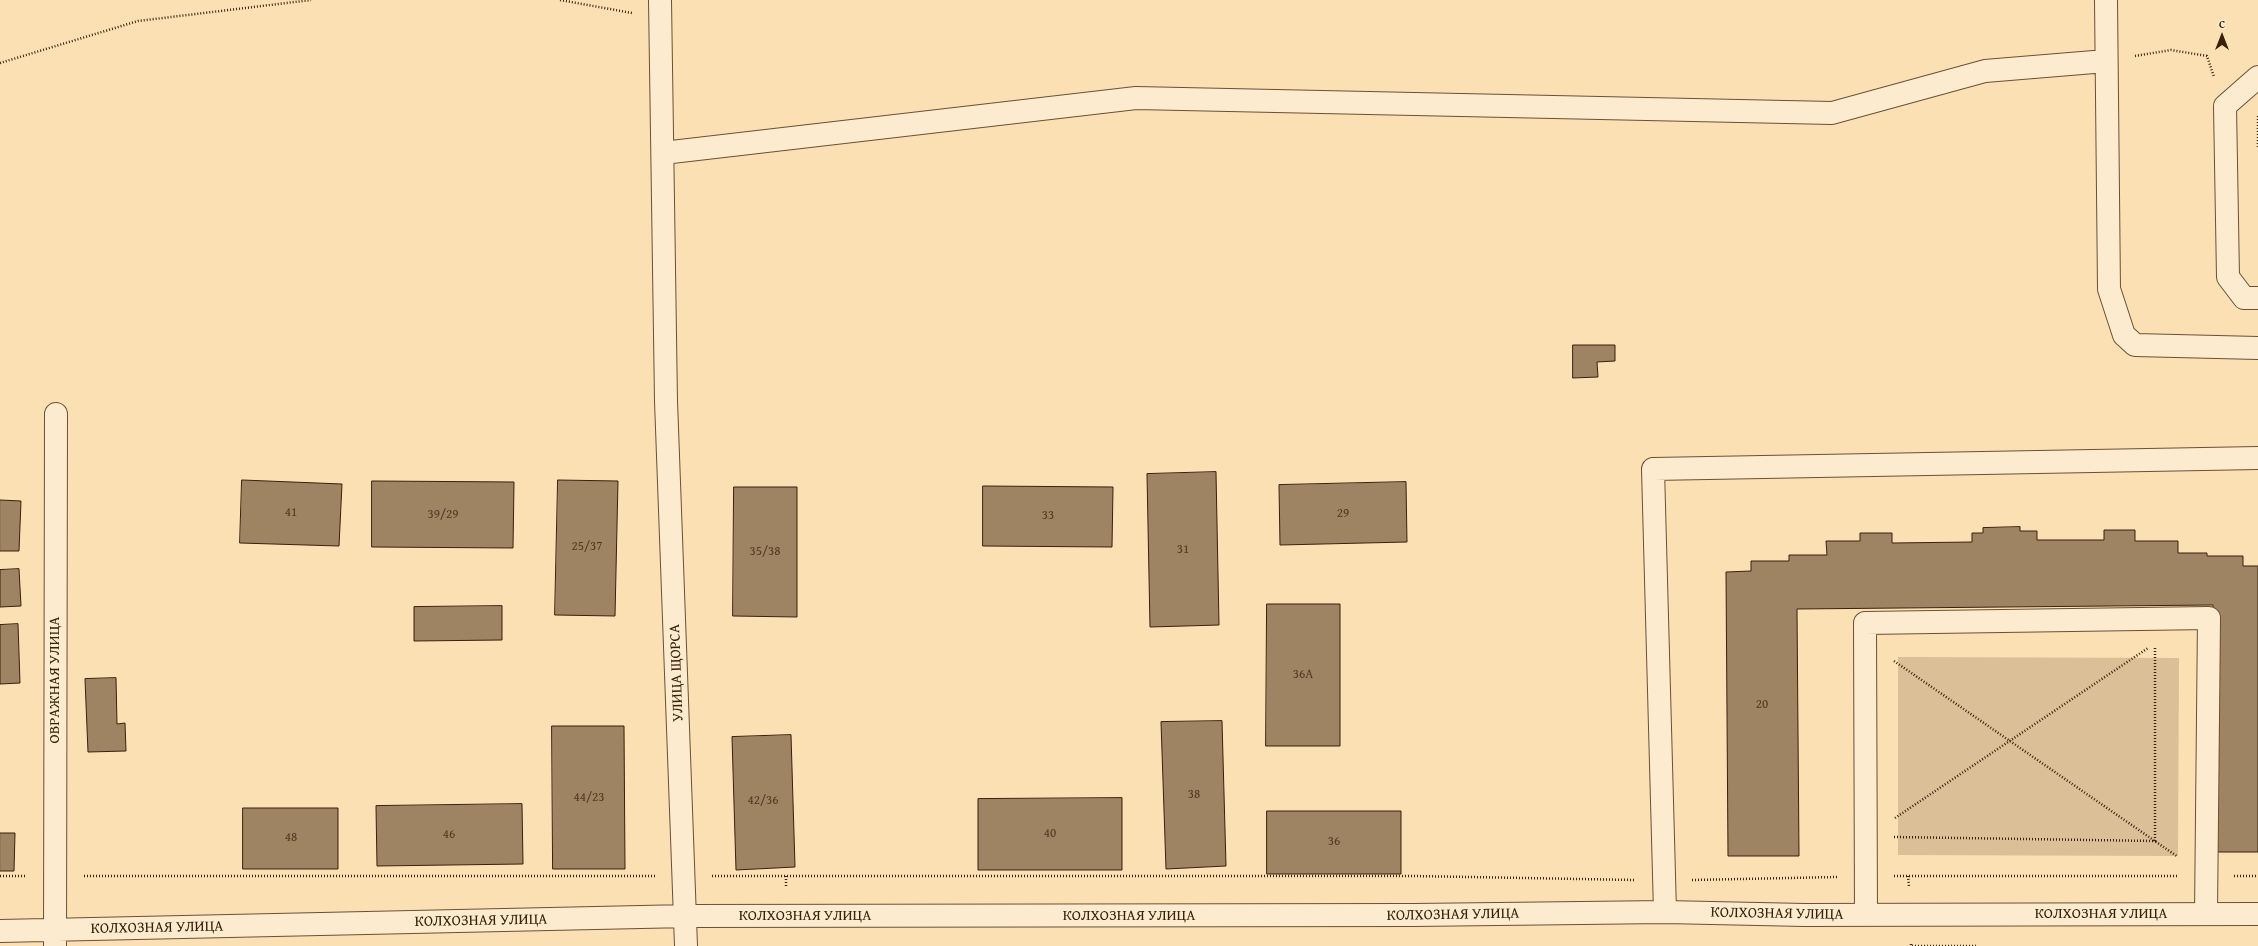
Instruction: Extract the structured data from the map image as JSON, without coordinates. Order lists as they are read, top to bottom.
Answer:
{
  "streets": {
    "street": ["УЛИЦА ЩОРСА", "ОВРАЖНАЯ УЛИЦА", "КОЛХОЗНАЯ УЛИЦА"]
  },
  "crossings": [
    ["УЛИЦА ЩОРСА", "КОЛХОЗНАЯ УЛИЦА"],
    ["ОВРАЖНАЯ УЛИЦА", "КОЛХОЗНАЯ УЛИЦА"]
  ],
  "house_numbers": [
    "41",
    "29",
    "39/29",
    "33",
    "25/37",
    "31",
    "35/38",
    "36А",
    "20",
    "38",
    "44/23",
    "42/36",
    "40",
    "46",
    "48",
    "36"
  ],
  "north": "top"
}
